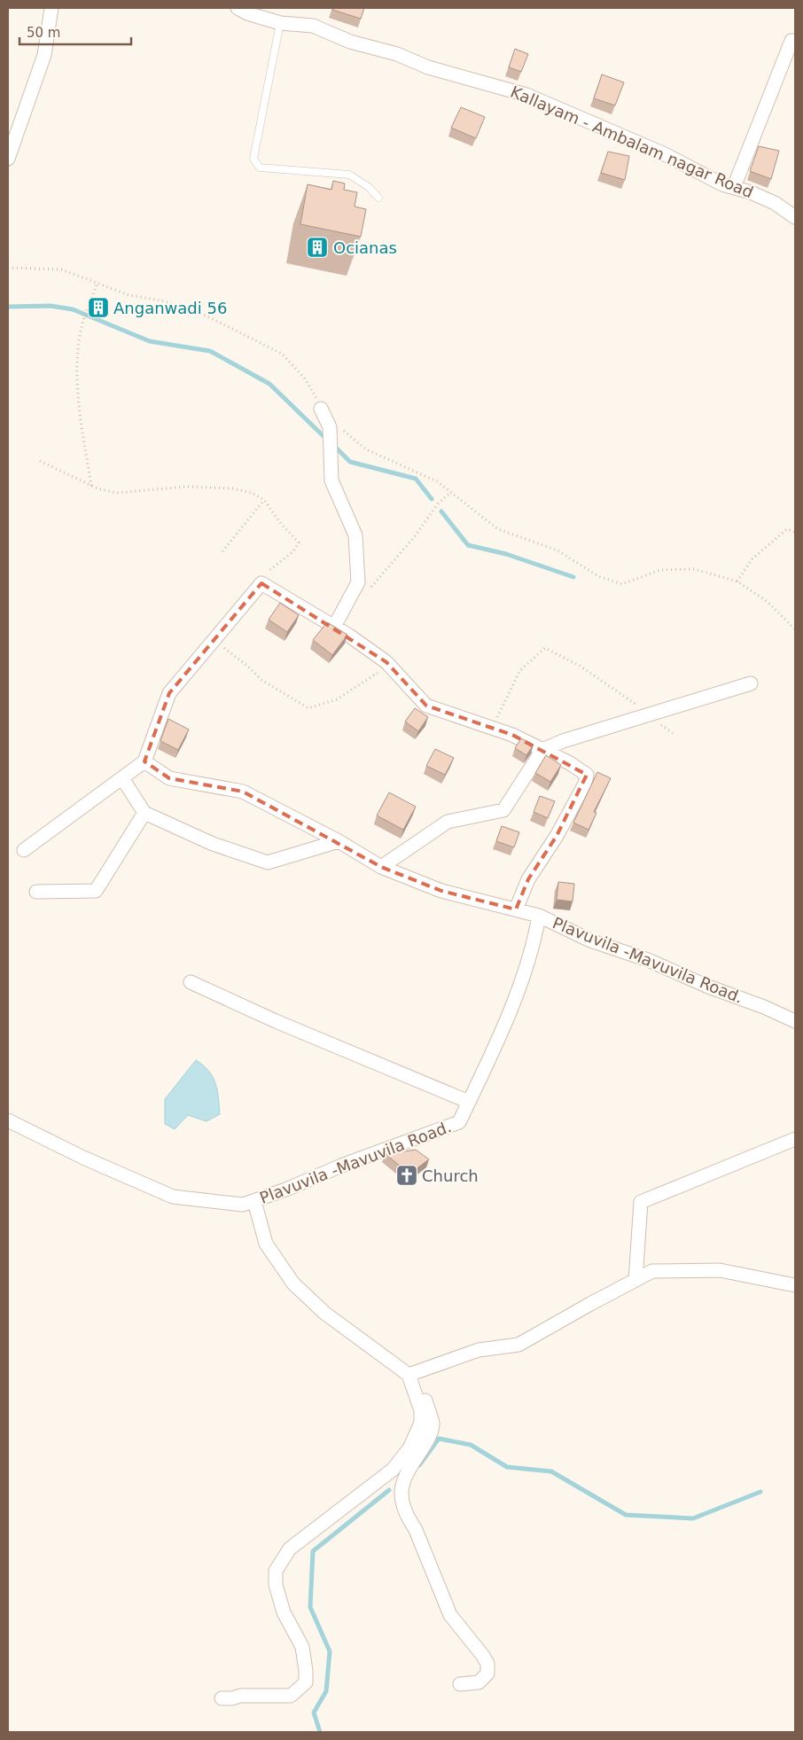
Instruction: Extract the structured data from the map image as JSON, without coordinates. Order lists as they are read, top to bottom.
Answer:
{
  "streets": {
    "street": ["Kallayam - Ambalam nagar Road", "Plavuvila -Mavuvila Road."]
  },
  "places": {
    "building": ["Ocianas", "Anganwadi 56"],
    "church": ["Church"]
  },
  "scale_bar": "50 m"
}
